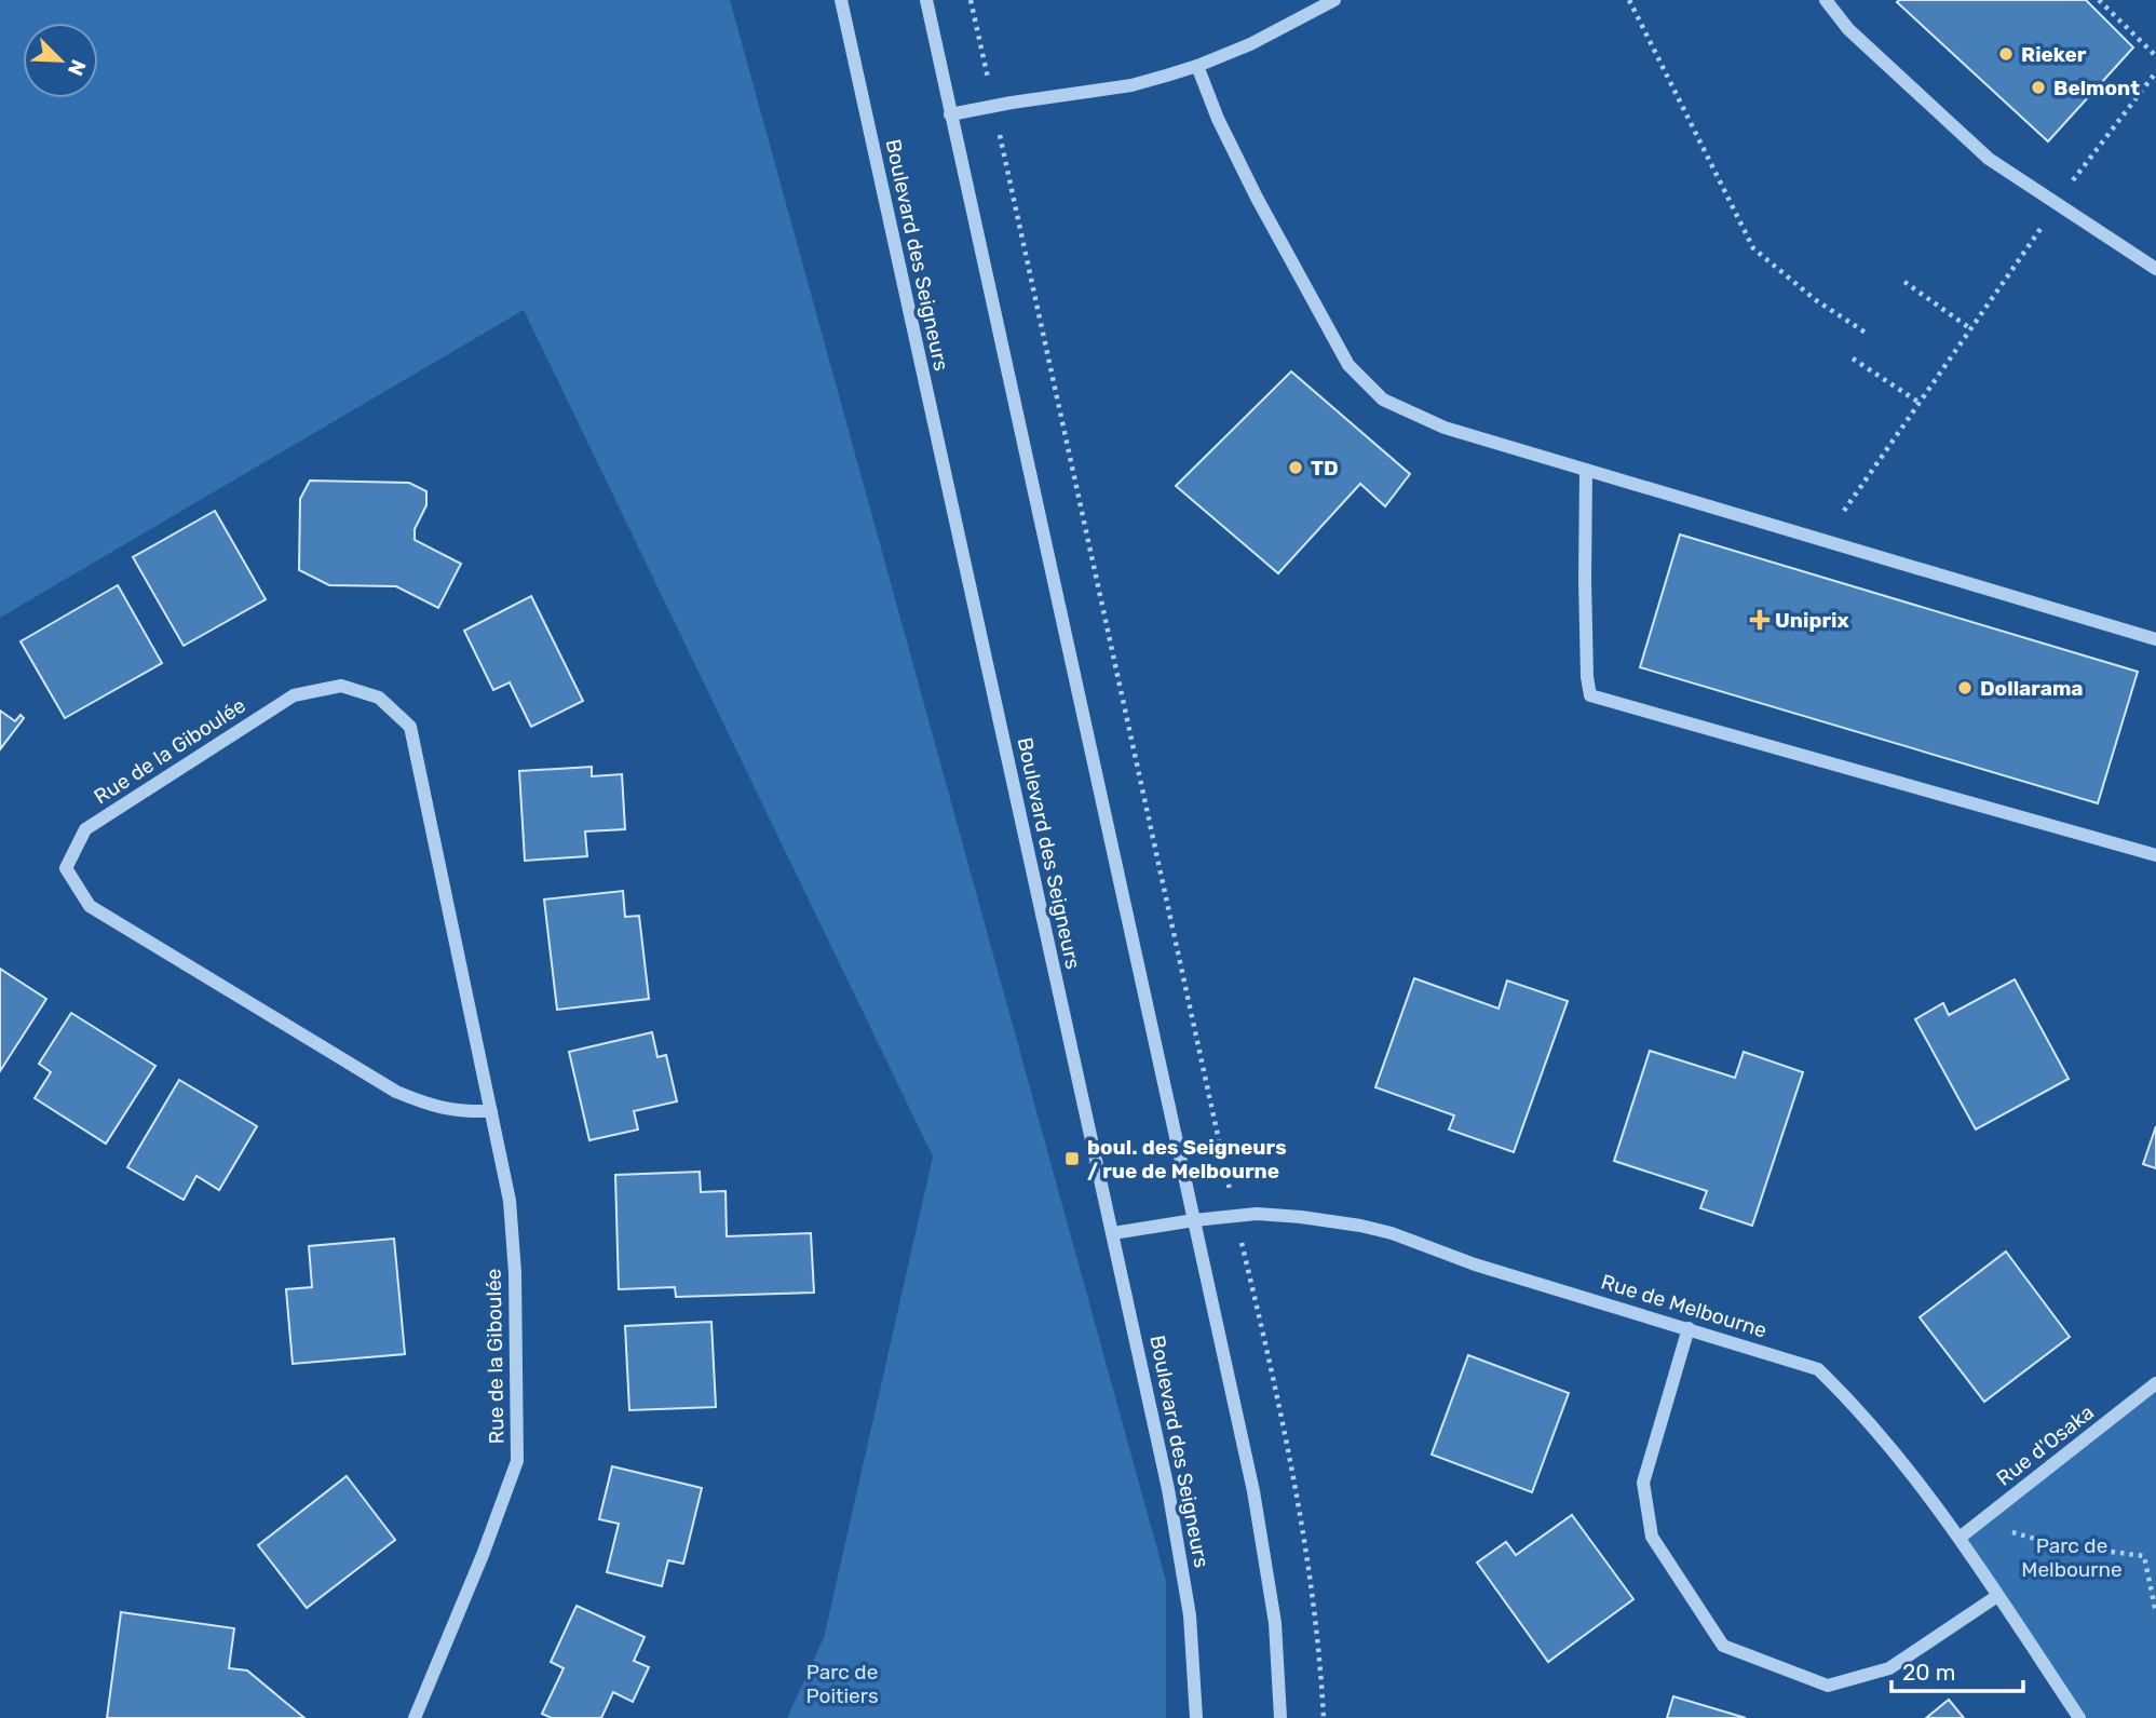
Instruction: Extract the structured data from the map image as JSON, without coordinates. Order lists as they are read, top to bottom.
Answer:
{
  "streets": {
    "street": [
      "Boulevard des Seigneurs",
      "Rue de la Giboulée",
      "Rue de Melbourne",
      "Rue d'Osaka"
    ]
  },
  "crossings": [
    ["Boulevard des Seigneurs", "Rue de Melbourne"],
    ["Rue de Melbourne", "Rue d'Osaka"]
  ],
  "parks": ["Parc de Melbourne", "Parc de Poitiers"],
  "places": {
    "other": [
      "Rieker",
      "Belmont",
      "TD",
      "Dollarama"
    ],
    "health": ["Uniprix"],
    "transit": ["boul. des Seigneurs / rue de Melbourne"]
  },
  "scale_bar": "20 m",
  "north": "bottom right"
}
